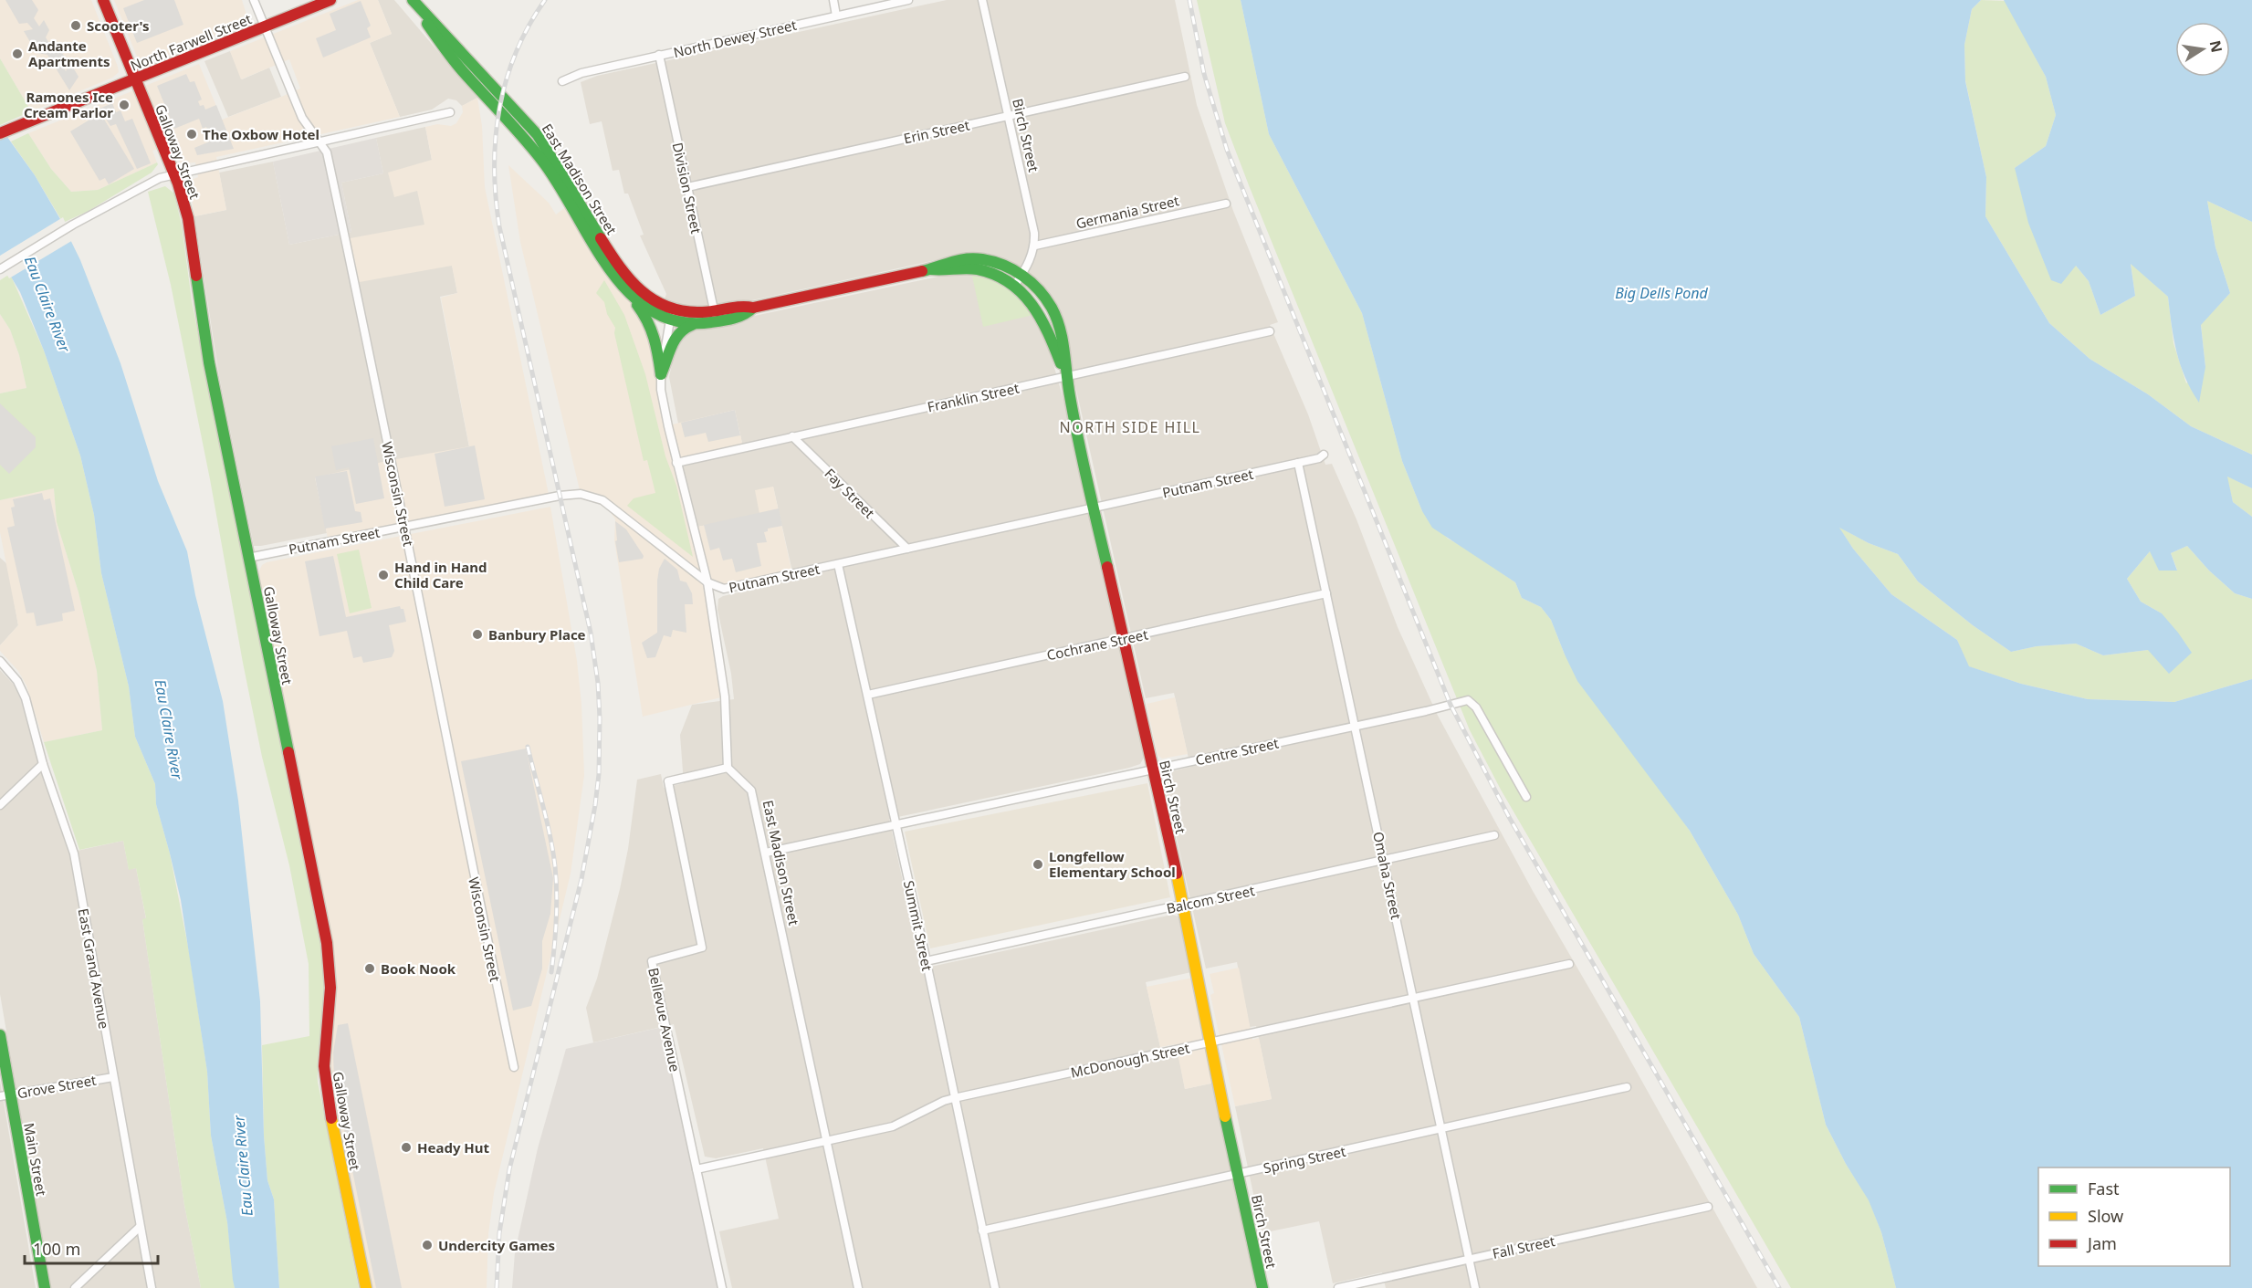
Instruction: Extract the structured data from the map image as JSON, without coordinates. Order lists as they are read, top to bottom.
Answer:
{
  "streets": {
    "main road": [
      "North Farwell Street",
      "Birch Street",
      "Galloway Street",
      "East Madison Street",
      "Main Street"
    ],
    "street": [
      "North Dewey Street",
      "Erin Street",
      "Division Street",
      "Germania Street",
      "Franklin Street",
      "Putnam Street",
      "Fay Street",
      "Wisconsin Street",
      "Cochrane Street",
      "Centre Street",
      "Omaha Street",
      "Balcom Street",
      "Summit Street",
      "East Grand Avenue",
      "Bellevue Avenue",
      "McDonough Street",
      "Grove Street",
      "Spring Street",
      "Fall Street"
    ]
  },
  "crossings": [
    ["North Dewey Street", "Division Street"],
    ["North Farwell Street", "Galloway Street"],
    ["North Farwell Street", "Wisconsin Street"],
    ["Erin Street", "Birch Street"],
    ["Erin Street", "Division Street"],
    ["Birch Street", "Germania Street"],
    ["Birch Street", "Franklin Street"],
    ["Birch Street", "Putnam Street"],
    ["Birch Street", "Cochrane Street"],
    ["Birch Street", "Centre Street"],
    ["Birch Street", "Balcom Street"],
    ["Birch Street", "McDonough Street"],
    ["Birch Street", "Spring Street"],
    ["Galloway Street", "Putnam Street"],
    ["East Madison Street", "Centre Street"],
    ["East Madison Street", "Bellevue Avenue"],
    ["East Madison Street", "McDonough Street"],
    ["Franklin Street", "Fay Street"],
    ["Putnam Street", "Fay Street"],
    ["Putnam Street", "Wisconsin Street"],
    ["Putnam Street", "Omaha Street"],
    ["Putnam Street", "Summit Street"],
    ["Cochrane Street", "Omaha Street"],
    ["Cochrane Street", "Summit Street"],
    ["Centre Street", "Omaha Street"],
    ["Centre Street", "Summit Street"],
    ["Omaha Street", "Balcom Street"],
    ["Omaha Street", "McDonough Street"],
    ["Omaha Street", "Spring Street"],
    ["Omaha Street", "Fall Street"],
    ["Balcom Street", "Summit Street"],
    ["Summit Street", "McDonough Street"],
    ["Summit Street", "Spring Street"],
    ["East Grand Avenue", "Grove Street"],
    ["Bellevue Avenue", "McDonough Street"],
    ["Grove Street", "Main Street"]
  ],
  "districts": ["NORTH SIDE HILL"],
  "water": ["Big Dells Pond", "Eau Claire River"],
  "places": [
    "Scooter's",
    "Andante Apartments",
    "Ramones Ice Cream Parlor",
    "The Oxbow Hotel",
    "Hand in Hand Child Care",
    "Banbury Place",
    "Longfellow Elementary School",
    "Book Nook",
    "Heady Hut",
    "Undercity Games"
  ],
  "legend": ["Fast", "Slow", "Jam"],
  "scale_bar": "100 m",
  "north": "right"
}
